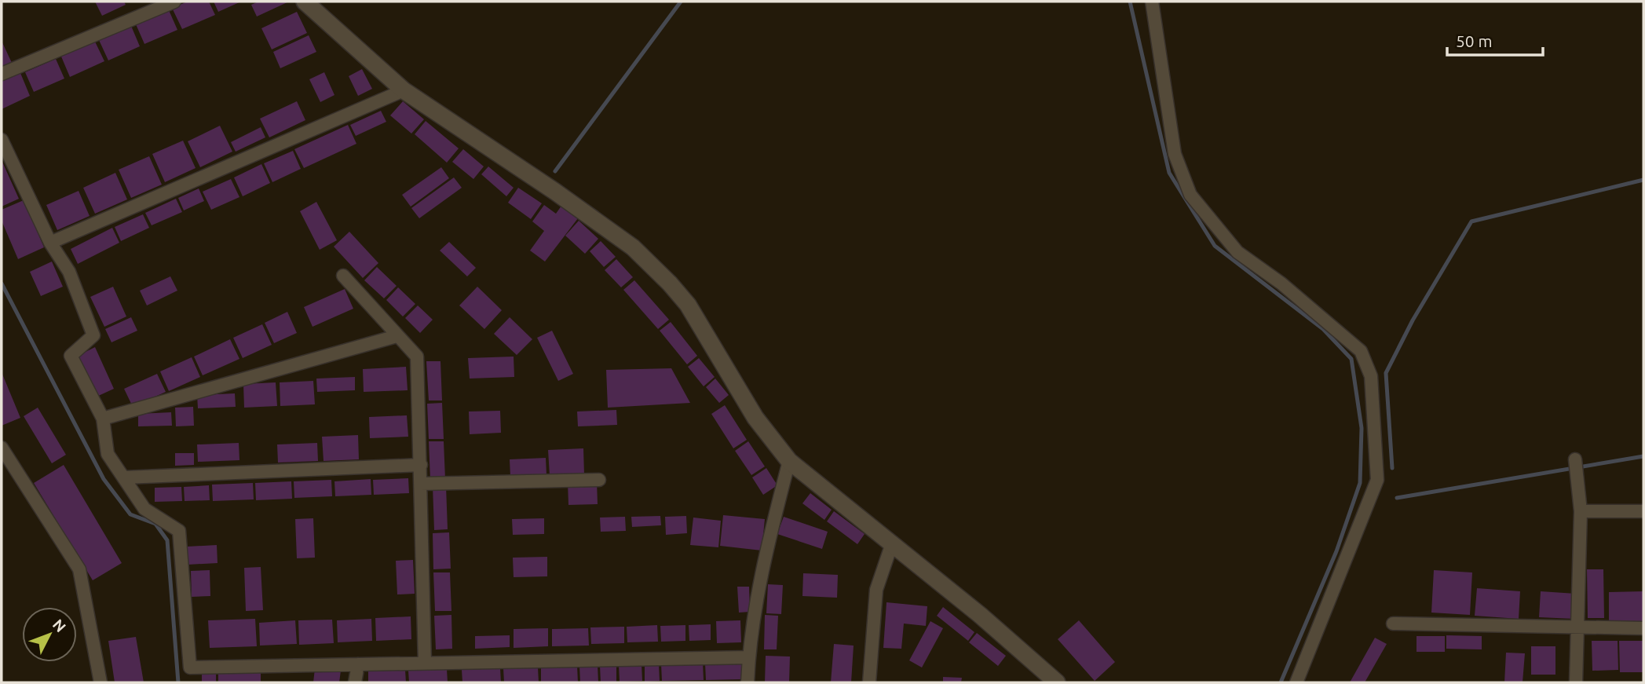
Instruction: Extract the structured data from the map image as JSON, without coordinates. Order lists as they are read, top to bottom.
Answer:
{
  "scale_bar": "50 m",
  "north": "top right"
}
